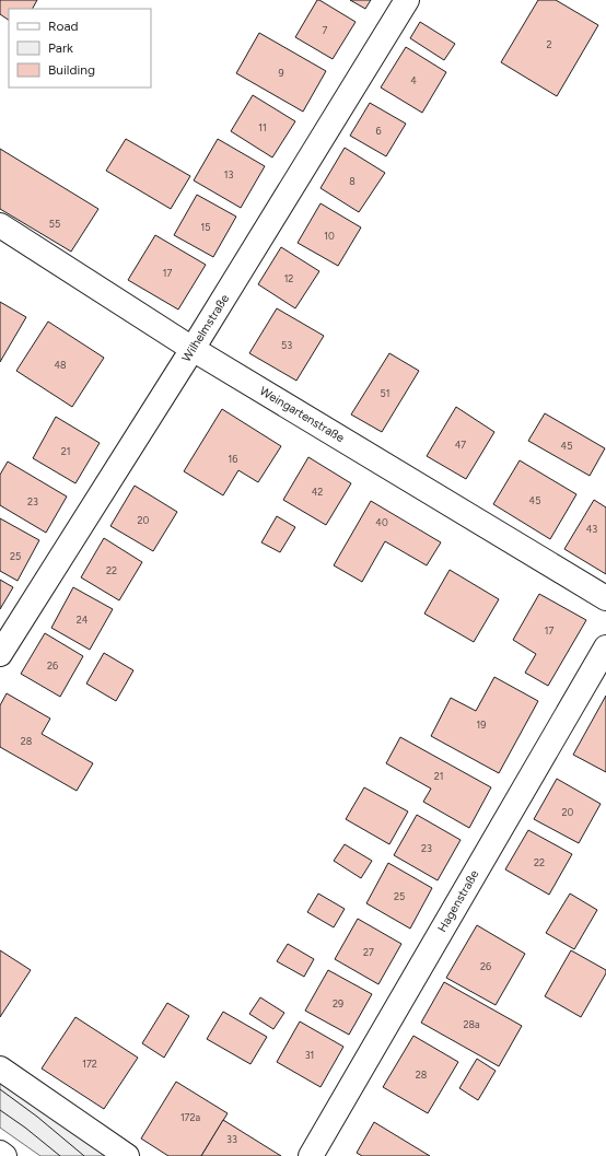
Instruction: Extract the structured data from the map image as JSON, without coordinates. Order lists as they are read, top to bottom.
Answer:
{
  "streets": {
    "street": ["Wilhelmstraße", "Weingartenstraße", "Hagenstraße"]
  },
  "crossings": [
    ["Wilhelmstraße", "Weingartenstraße"]
  ],
  "house_numbers": [
    "7",
    "2",
    "9",
    "4",
    "11",
    "6",
    "13",
    "8",
    "55",
    "15",
    "10",
    "17",
    "12",
    "53",
    "48",
    "51",
    "47",
    "45",
    "21",
    "16",
    "42",
    "45",
    "23",
    "20",
    "40",
    "43",
    "25",
    "22",
    "24",
    "17",
    "26",
    "19",
    "28",
    "21",
    "20",
    "23",
    "22",
    "25",
    "27",
    "26",
    "29",
    "28a",
    "31",
    "172",
    "28",
    "172a",
    "33"
  ],
  "legend": ["Road", "Park", "Building"]
}
